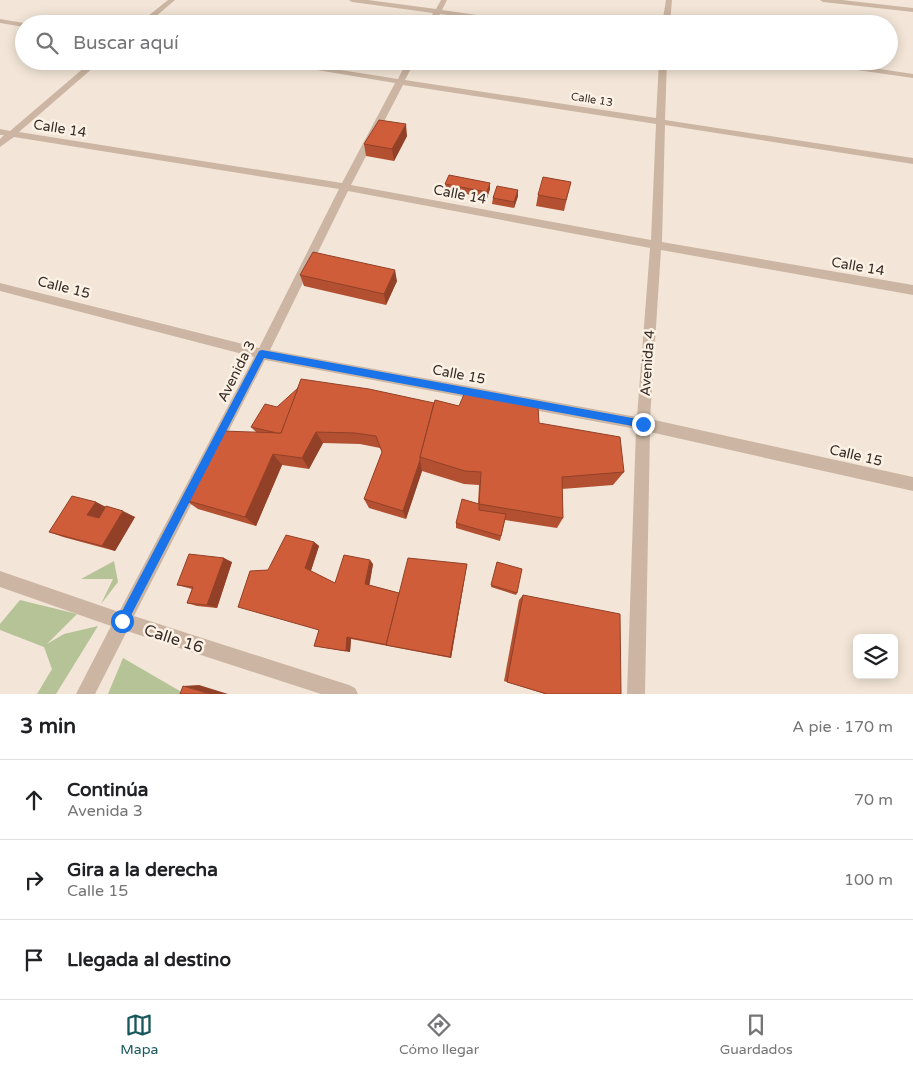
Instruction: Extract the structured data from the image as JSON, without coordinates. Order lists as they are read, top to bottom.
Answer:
{
  "streets": {
    "street": [
      "Calle 13",
      "Calle 14",
      "Calle 15",
      "Avenida 4",
      "Avenida 3",
      "Calle 16"
    ]
  },
  "crossings": [
    ["Calle 13", "Avenida 4"],
    ["Calle 13", "Avenida 3"],
    ["Calle 14", "Avenida 4"],
    ["Calle 14", "Avenida 3"],
    ["Calle 15", "Avenida 4"],
    ["Calle 15", "Avenida 3"],
    ["Avenida 3", "Calle 16"]
  ],
  "page": {
    "search": "Buscar aquí",
    "heading": ["3 min", "A pie · 170 m"],
    "list": [
      ["Continúa", "Avenida 3", "70 m"],
      ["Gira a la derecha", "Calle 15", "100 m"],
      "Llegada al destino"
    ],
    "nav": ["Mapa", "Cómo llegar", "Guardados"]
  }
}
